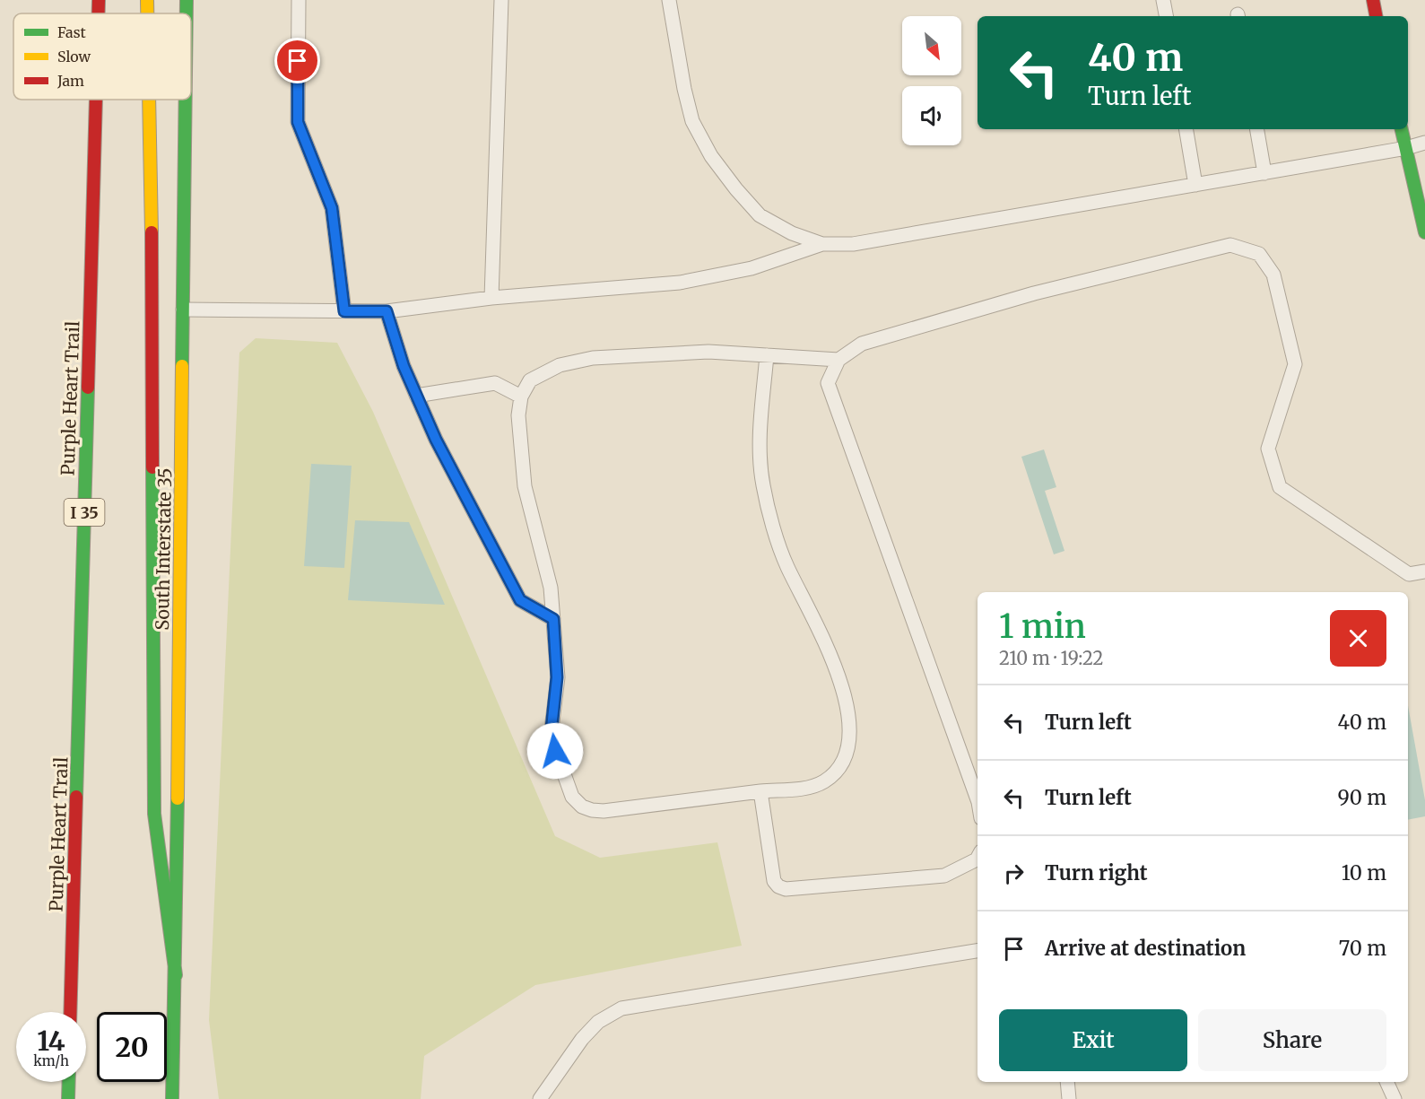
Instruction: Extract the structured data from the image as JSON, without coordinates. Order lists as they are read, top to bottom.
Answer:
{
  "streets": {
    "main road": ["Purple Heart Trail", "I 35", "South Interstate 35"]
  },
  "legend": ["Fast", "Slow", "Jam"],
  "north": "bottom right",
  "page": {
    "turn": ["40 m", "Turn left"],
    "heading": ["1 min", "210 m · 19:22"],
    "list": [
      {
        "name": "Turn left",
        "value": "40 m"
      },
      {
        "name": "Turn left",
        "value": "90 m"
      },
      {
        "name": "Turn right",
        "value": "10 m"
      },
      {
        "name": "Arrive at destination",
        "value": "70 m"
      }
    ],
    "buttons": ["Exit", "Share"],
    "speed": "14 km/h",
    "limit": "20"
  }
}
